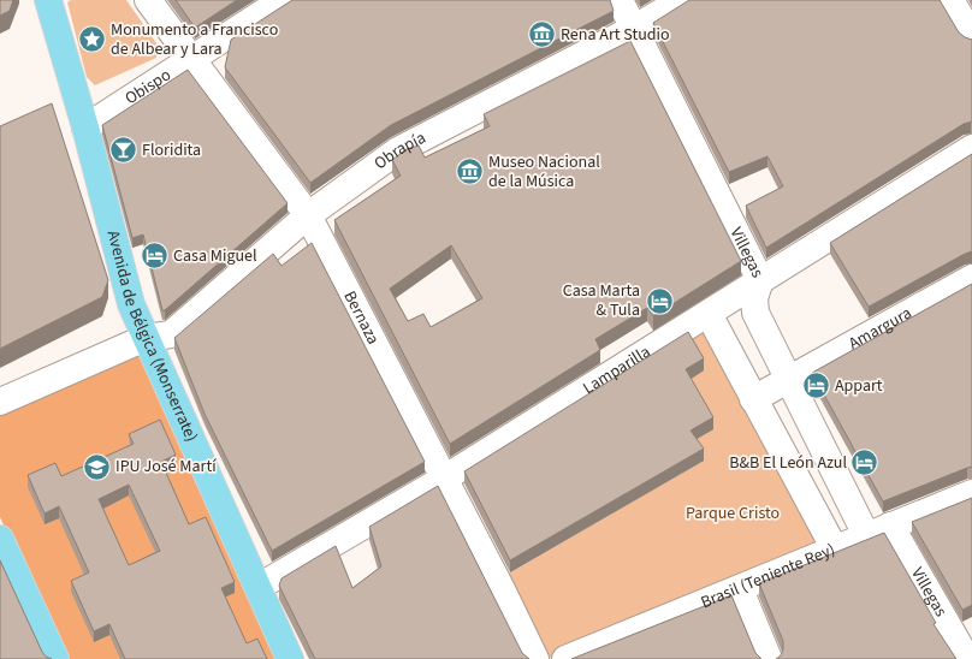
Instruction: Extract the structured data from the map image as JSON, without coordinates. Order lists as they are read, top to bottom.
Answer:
{
  "streets": {
    "main road": ["Avenida de Bélgica (Monserrate)"],
    "street": [
      "Obispo",
      "Obrapía",
      "Villegas",
      "Bernaza",
      "Amargura",
      "Lamparilla",
      "Brasil (Teniente Rey)"
    ]
  },
  "crossings": [
    ["Obispo", "Bernaza"],
    ["Obispo", "Avenida de Bélgica (Monserrate)"],
    ["Obrapía", "Villegas"],
    ["Obrapía", "Bernaza"],
    ["Obrapía", "Avenida de Bélgica (Monserrate)"],
    ["Villegas", "Amargura"],
    ["Villegas", "Lamparilla"],
    ["Villegas", "Brasil (Teniente Rey)"],
    ["Bernaza", "Lamparilla"],
    ["Avenida de Bélgica (Monserrate)", "Lamparilla"]
  ],
  "parks": ["Parque Cristo"],
  "places": {
    "museum": ["Rena Art Studio", "Museo Nacional de la Música"],
    "place": ["Monumento a Francisco de Albear y Lara"],
    "bar": ["Floridita"],
    "hotel": [
      "Casa Miguel",
      "Casa Marta & Tula",
      "Appart",
      "B&B El León Azul"
    ],
    "school or university": ["IPU José Martí"]
  }
}
